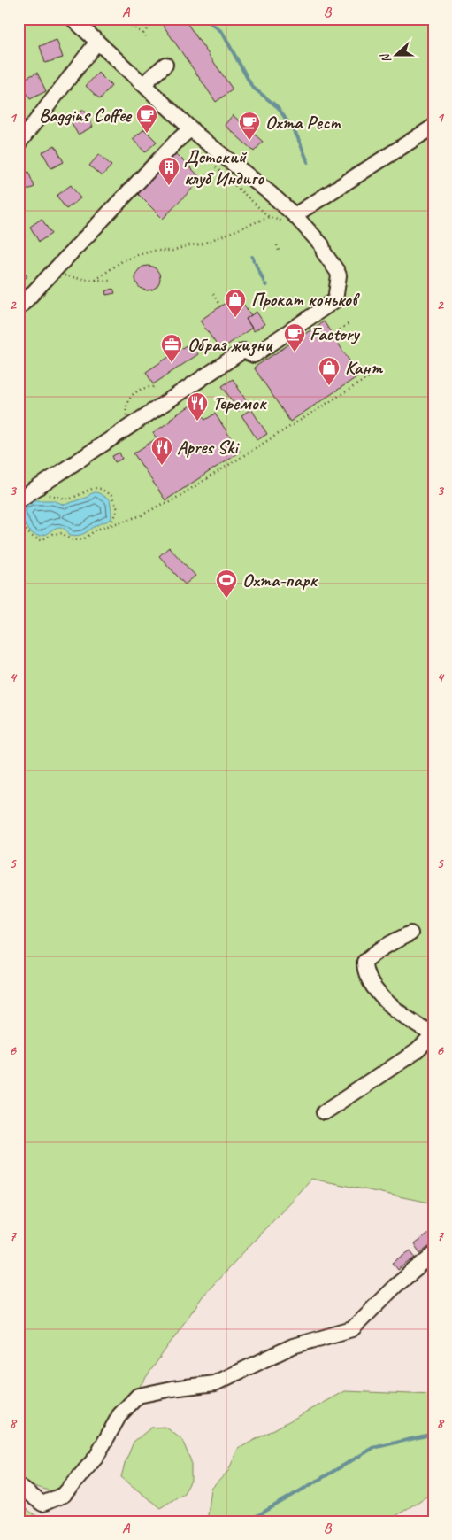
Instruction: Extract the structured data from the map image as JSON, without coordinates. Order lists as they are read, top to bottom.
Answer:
{
  "places": {
    "cafe": ["Baggins Coffee", "Охта Рест", "Factory"],
    "building": ["Детский клуб Индиго"],
    "shop": ["Прокат коньков", "Кант"],
    "office": ["Образ жизни"],
    "restaurant": ["Теремок", "Apres Ski"],
    "sports": ["Охта-парк"]
  },
  "north": "left",
  "grid": {
    "columns": ["A", "B"],
    "rows": [
      "1",
      "2",
      "3",
      "4",
      "5",
      "6",
      "7",
      "8"
    ]
  }
}
